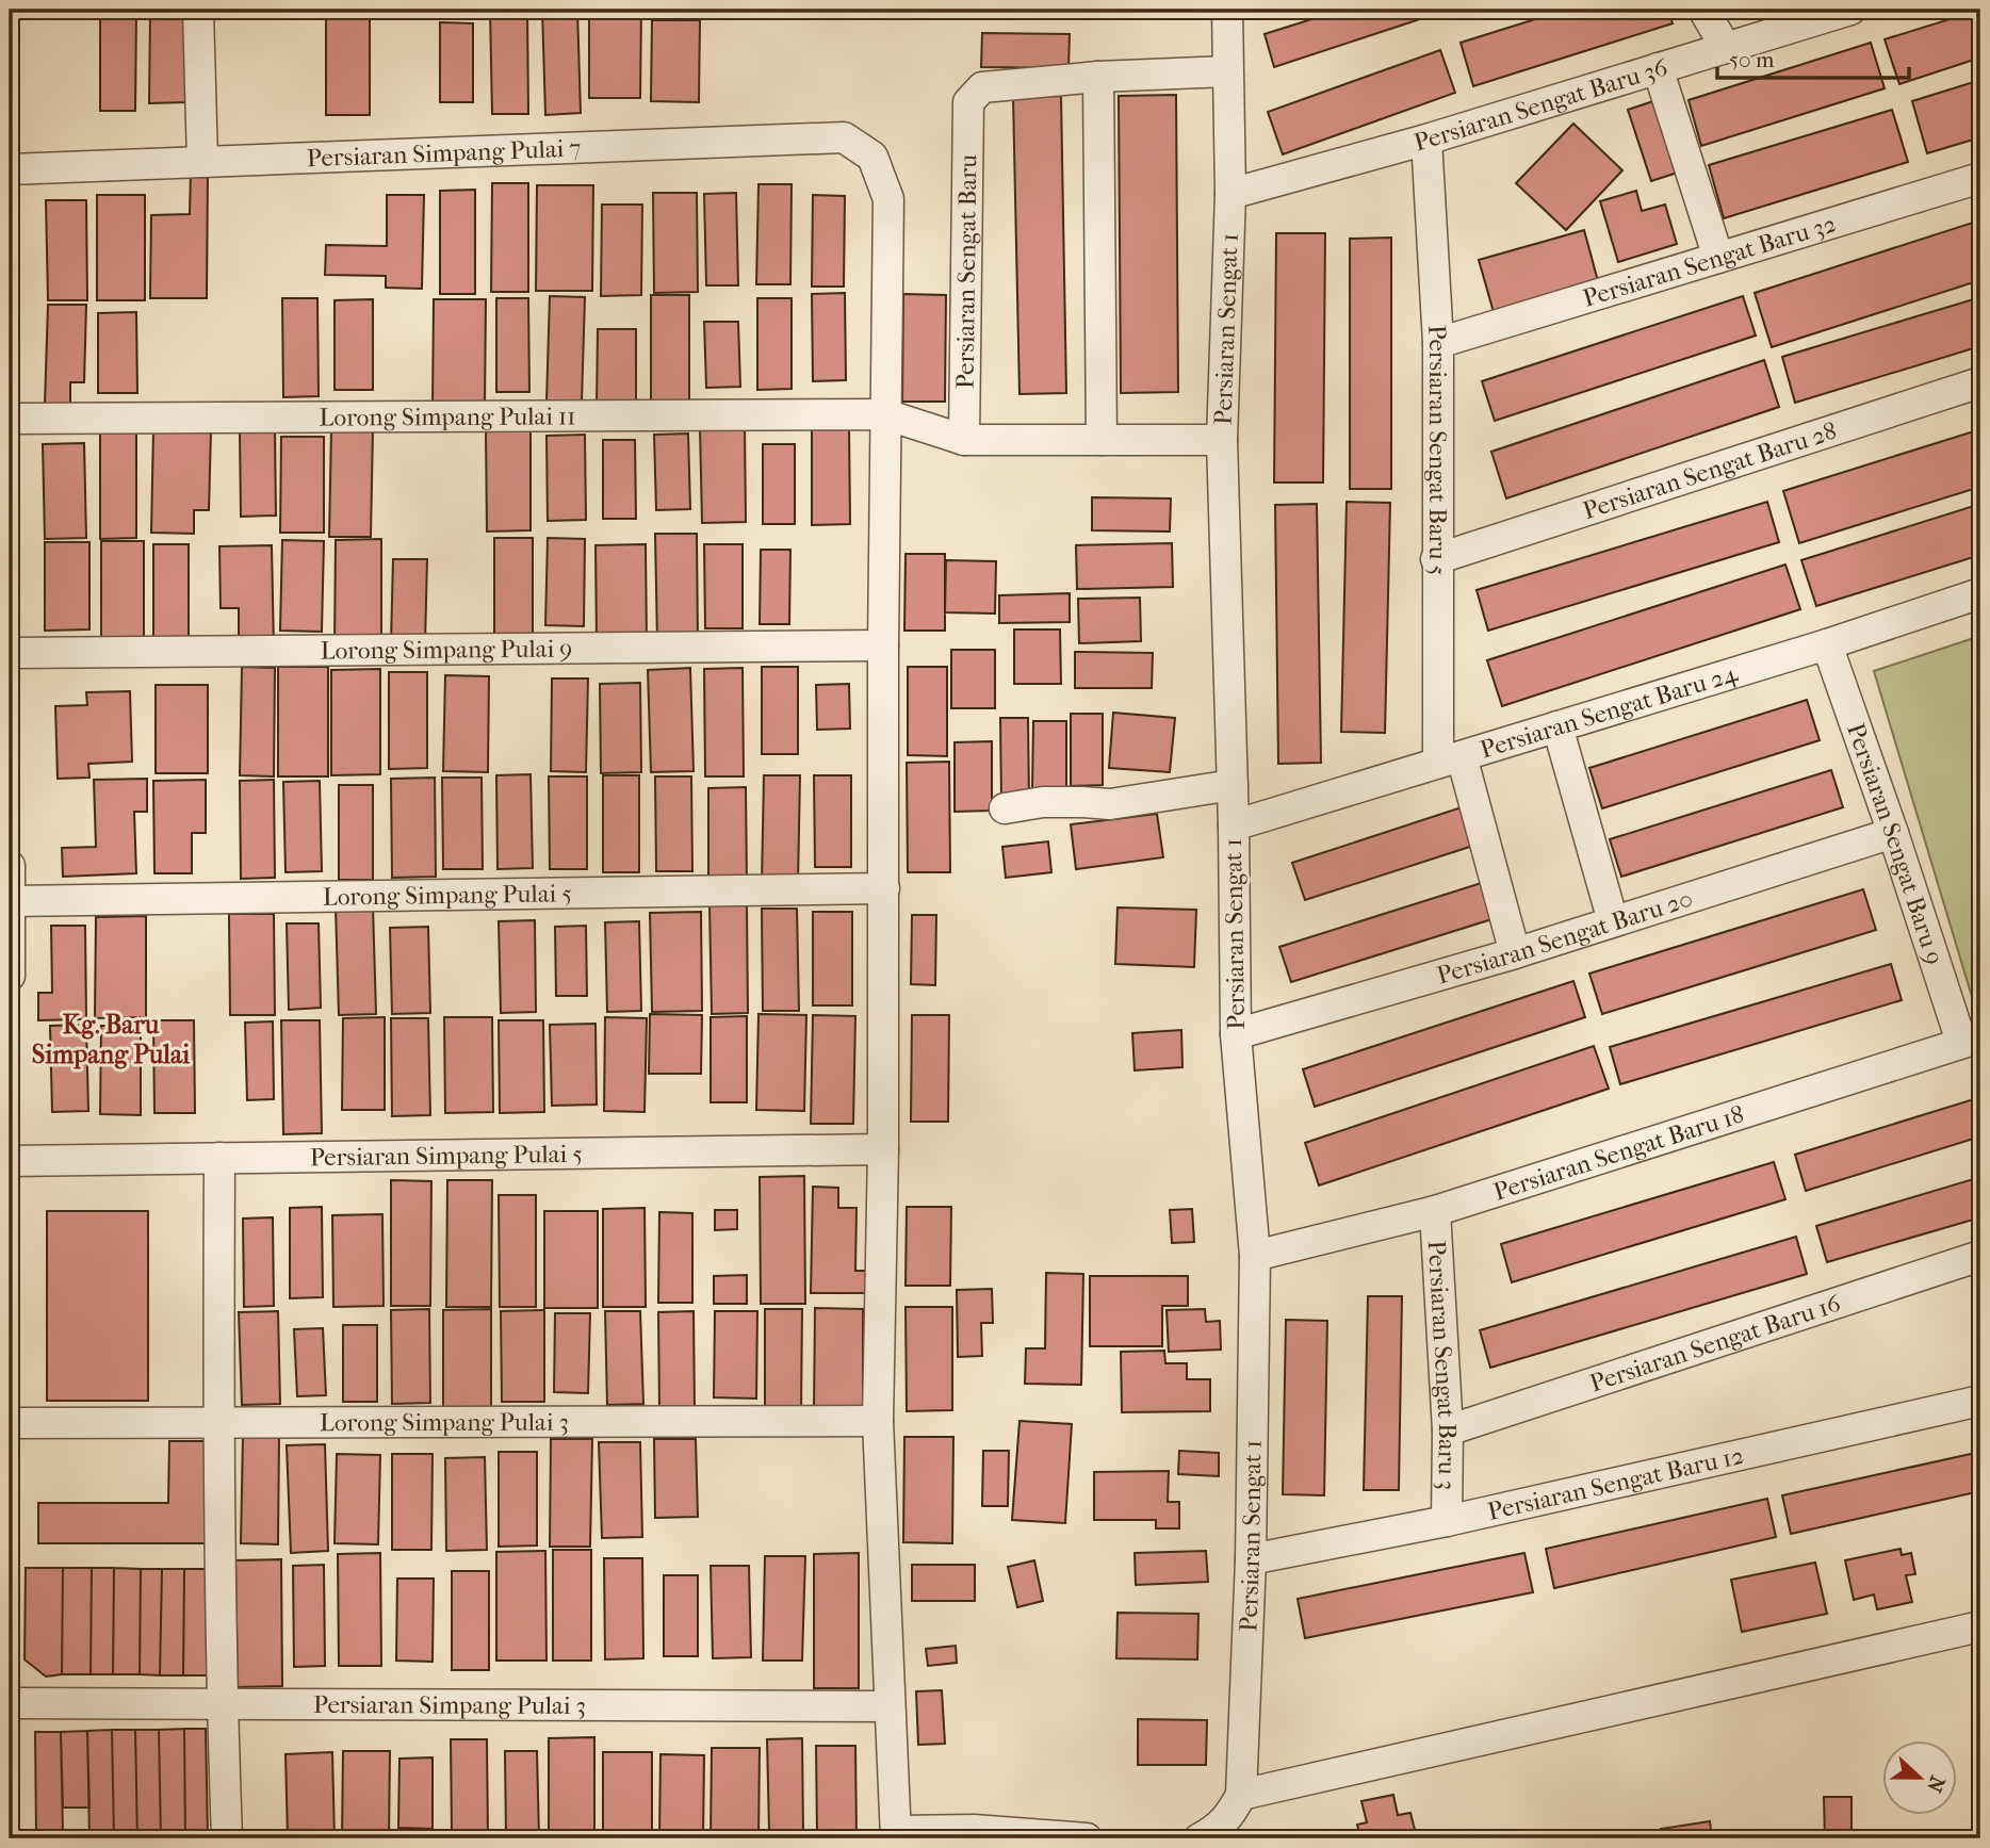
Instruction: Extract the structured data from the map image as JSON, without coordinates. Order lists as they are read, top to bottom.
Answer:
{
  "streets": {
    "street": [
      "Persiaran Sengat Baru 36",
      "Persiaran Simpang Pulai 7",
      "Persiaran Sengat Baru 32",
      "Persiaran Sengat Baru",
      "Persiaran Sengat 1",
      "Lorong Simpang Pulai 11",
      "Persiaran Sengat Baru 5",
      "Persiaran Sengat Baru 28",
      "Lorong Simpang Pulai 9",
      "Persiaran Sengat Baru 24",
      "Persiaran Sengat Baru 9",
      "Lorong Simpang Pulai 5",
      "Persiaran Sengat Baru 20",
      "Persiaran Sengat Baru 18",
      "Persiaran Simpang Pulai 5",
      "Persiaran Sengat Baru 16",
      "Persiaran Sengat Baru 3",
      "Lorong Simpang Pulai 3",
      "Persiaran Sengat Baru 12",
      "Persiaran Simpang Pulai 3"
    ]
  },
  "crossings": [
    ["Persiaran Sengat Baru 36", "Persiaran Sengat 1"],
    ["Persiaran Sengat Baru 36", "Persiaran Sengat Baru 5"],
    ["Persiaran Simpang Pulai 7", "Lorong Simpang Pulai 11"],
    ["Persiaran Sengat Baru 32", "Persiaran Sengat Baru 5"],
    ["Persiaran Sengat Baru", "Lorong Simpang Pulai 11"],
    ["Persiaran Sengat 1", "Lorong Simpang Pulai 11"],
    ["Persiaran Sengat 1", "Persiaran Sengat Baru 24"],
    ["Persiaran Sengat 1", "Persiaran Sengat Baru 20"],
    ["Persiaran Sengat 1", "Persiaran Sengat Baru 18"],
    ["Persiaran Sengat 1", "Persiaran Sengat Baru 12"],
    ["Persiaran Sengat Baru 5", "Persiaran Sengat Baru 28"],
    ["Persiaran Sengat Baru 5", "Persiaran Sengat Baru 24"],
    ["Persiaran Sengat Baru 5", "Persiaran Sengat Baru 20"],
    ["Persiaran Sengat Baru 24", "Persiaran Sengat Baru 9"],
    ["Persiaran Sengat Baru 9", "Persiaran Sengat Baru 20"],
    ["Persiaran Sengat Baru 9", "Persiaran Sengat Baru 18"],
    ["Persiaran Sengat Baru 18", "Persiaran Sengat Baru 3"],
    ["Persiaran Sengat Baru 16", "Persiaran Sengat Baru 3"],
    ["Persiaran Sengat Baru 3", "Persiaran Sengat Baru 12"]
  ],
  "districts": ["Kg. Baru Simpang Pulai"],
  "scale_bar": "50 m",
  "north": "right"
}
